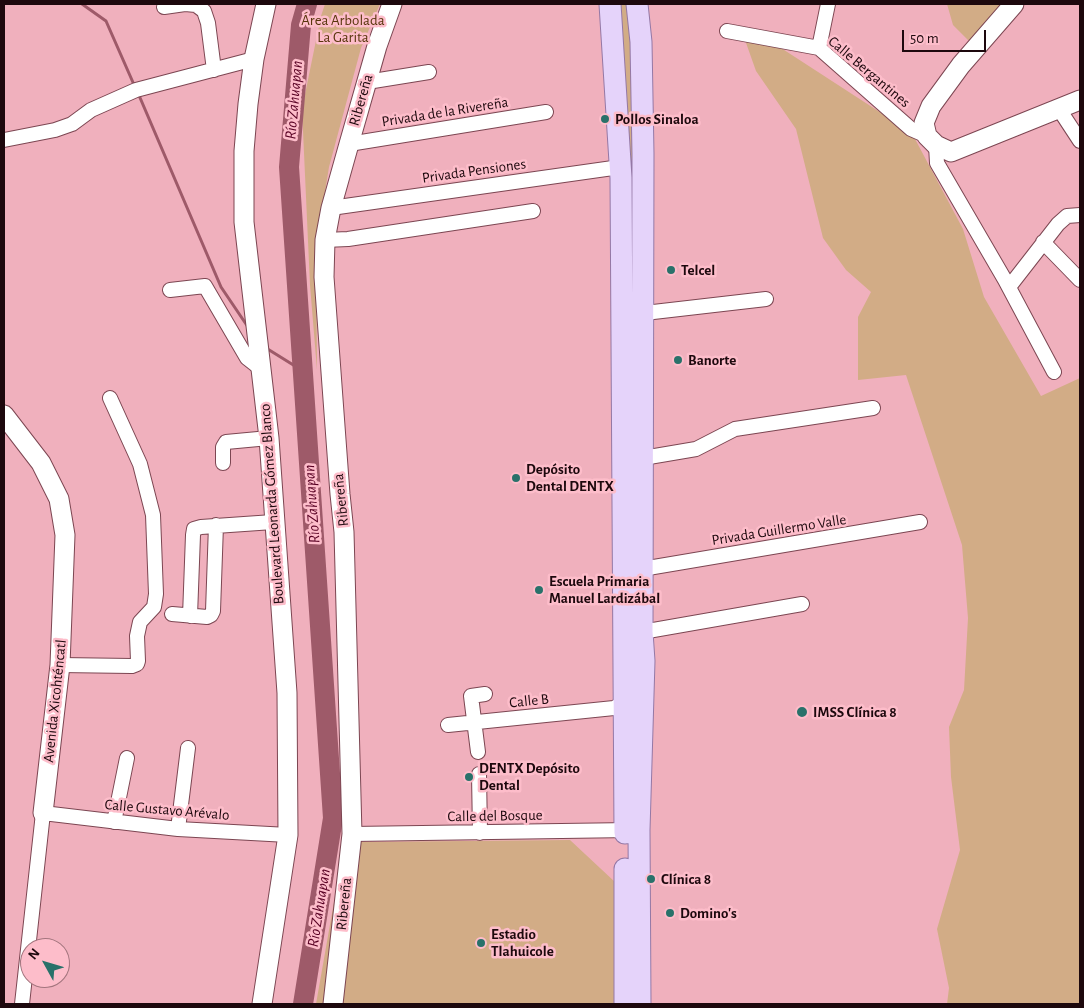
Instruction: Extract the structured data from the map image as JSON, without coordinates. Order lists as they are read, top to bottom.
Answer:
{
  "streets": {
    "street": [
      "Calle Bergantines",
      "Ribereña",
      "Privada de la Rivereña",
      "Privada Pensiones",
      "Boulevard Leonarda Gómez Blanco",
      "Privada Guillermo Valle",
      "Avenida Xicohténcatl",
      "Calle B",
      "Calle Gustavo Arévalo",
      "Calle del Bosque"
    ]
  },
  "crossings": [
    ["Ribereña", "Privada de la Rivereña"],
    ["Ribereña", "Privada Pensiones"],
    ["Ribereña", "Calle del Bosque"],
    ["Boulevard Leonarda Gómez Blanco", "Calle Gustavo Arévalo"],
    ["Avenida Xicohténcatl", "Calle Gustavo Arévalo"]
  ],
  "water": ["Río Zahuapan"],
  "parks": ["Área Arbolada La Garita"],
  "places": [
    "Pollos Sinaloa",
    "Telcel",
    "Banorte",
    "Depósito Dental DENTX",
    "Escuela Primaria Manuel Lardizábal",
    "IMSS Clínica 8",
    "DENTX Depósito Dental",
    "Clínica 8",
    "Domino's",
    "Estadio Tlahuicole"
  ],
  "scale_bar": "50 m",
  "north": "top left"
}
